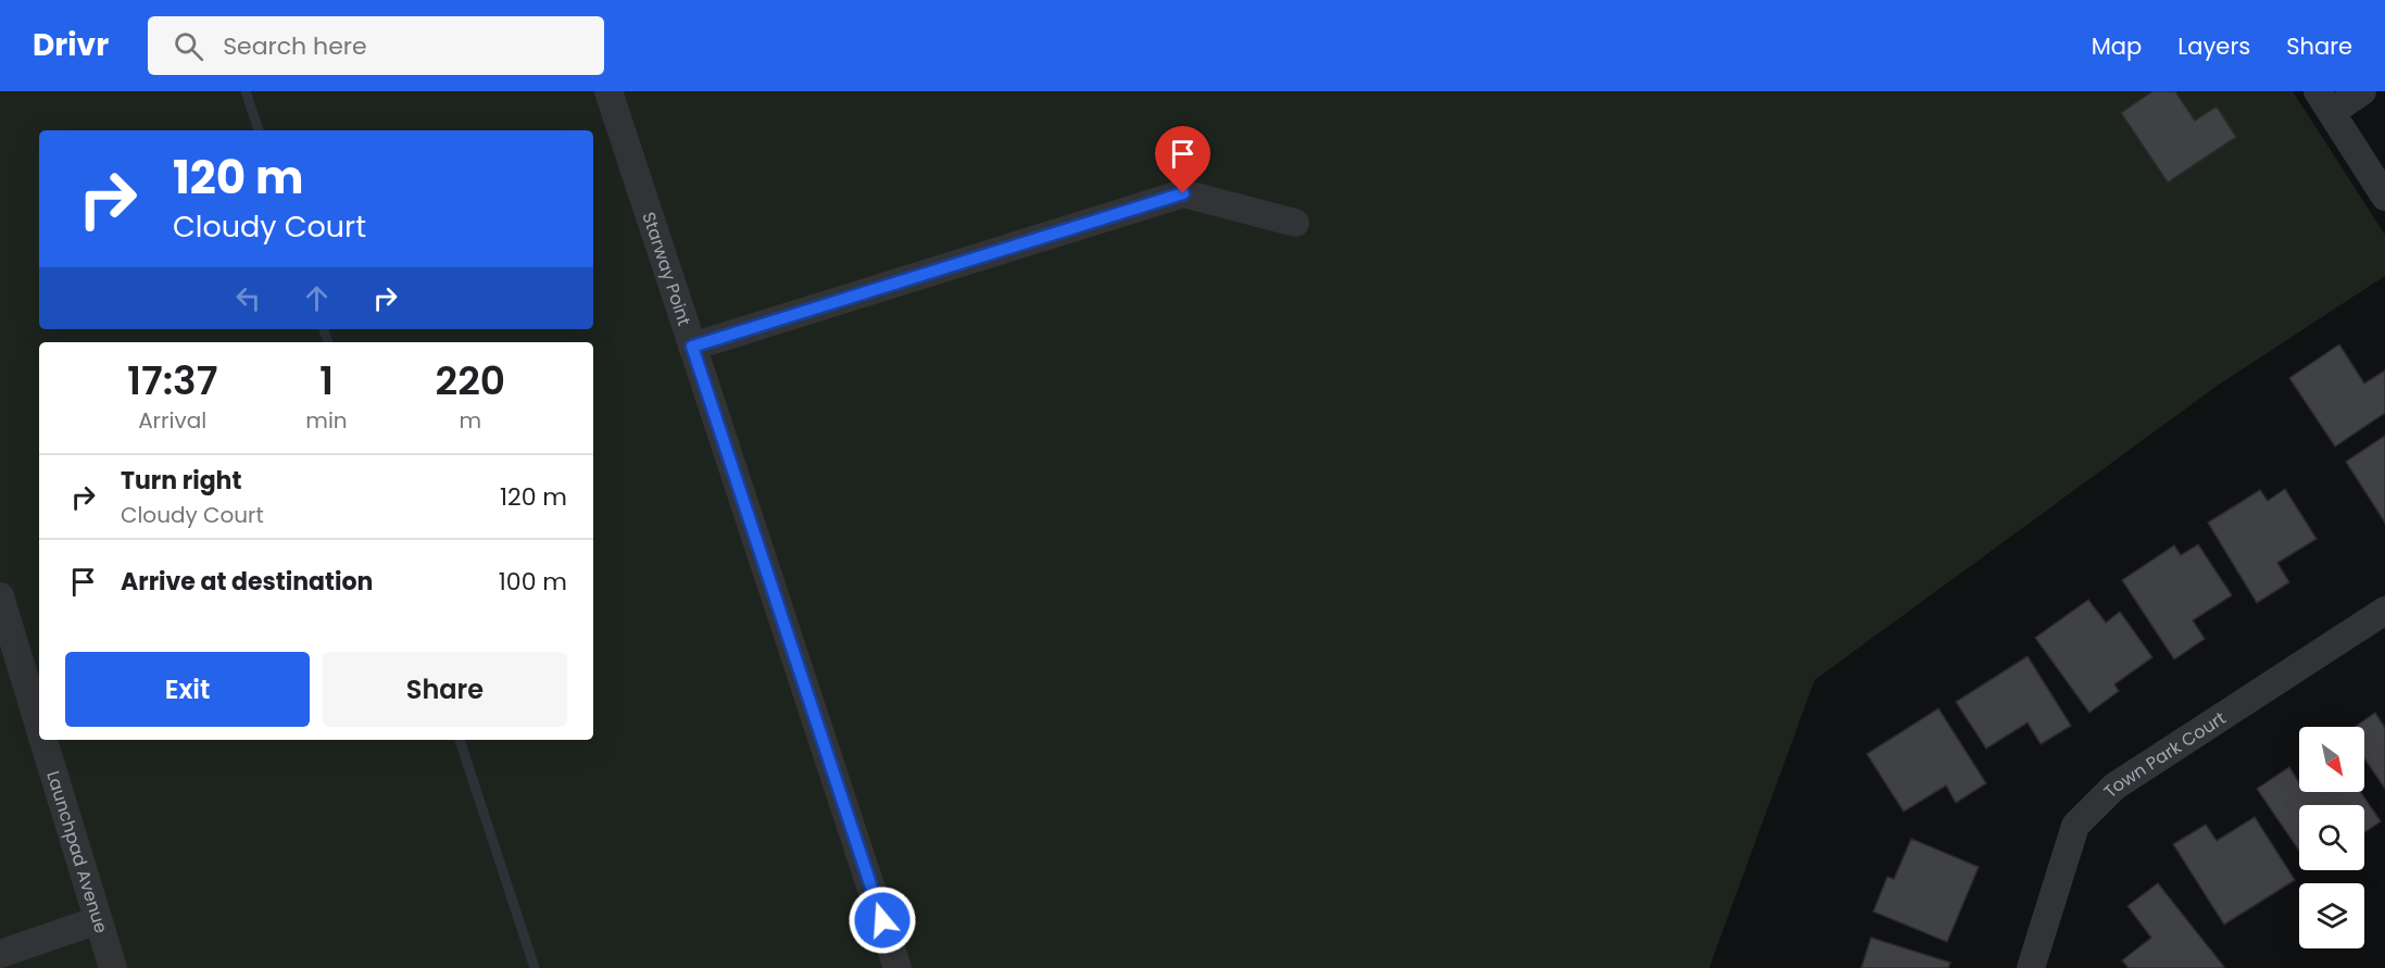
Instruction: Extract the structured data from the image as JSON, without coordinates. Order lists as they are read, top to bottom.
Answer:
{
  "streets": {
    "street": ["Starway Point", "Town Park Court", "Launchpad Avenue"]
  },
  "north": "bottom right",
  "page": {
    "header": "Drivr",
    "search": "Search here",
    "nav": ["Map", "Layers", "Share"],
    "turn": ["120 m", "Cloudy Court"],
    "eta": [
      "17:37",
      "Arrival",
      "1",
      "min",
      "220",
      "m"
    ],
    "list": [
      {
        "name": "Turn right",
        "note": "Cloudy Court",
        "value": "120 m"
      },
      {
        "name": "Arrive at destination",
        "value": "100 m"
      }
    ],
    "buttons": ["Exit", "Share"]
  }
}
